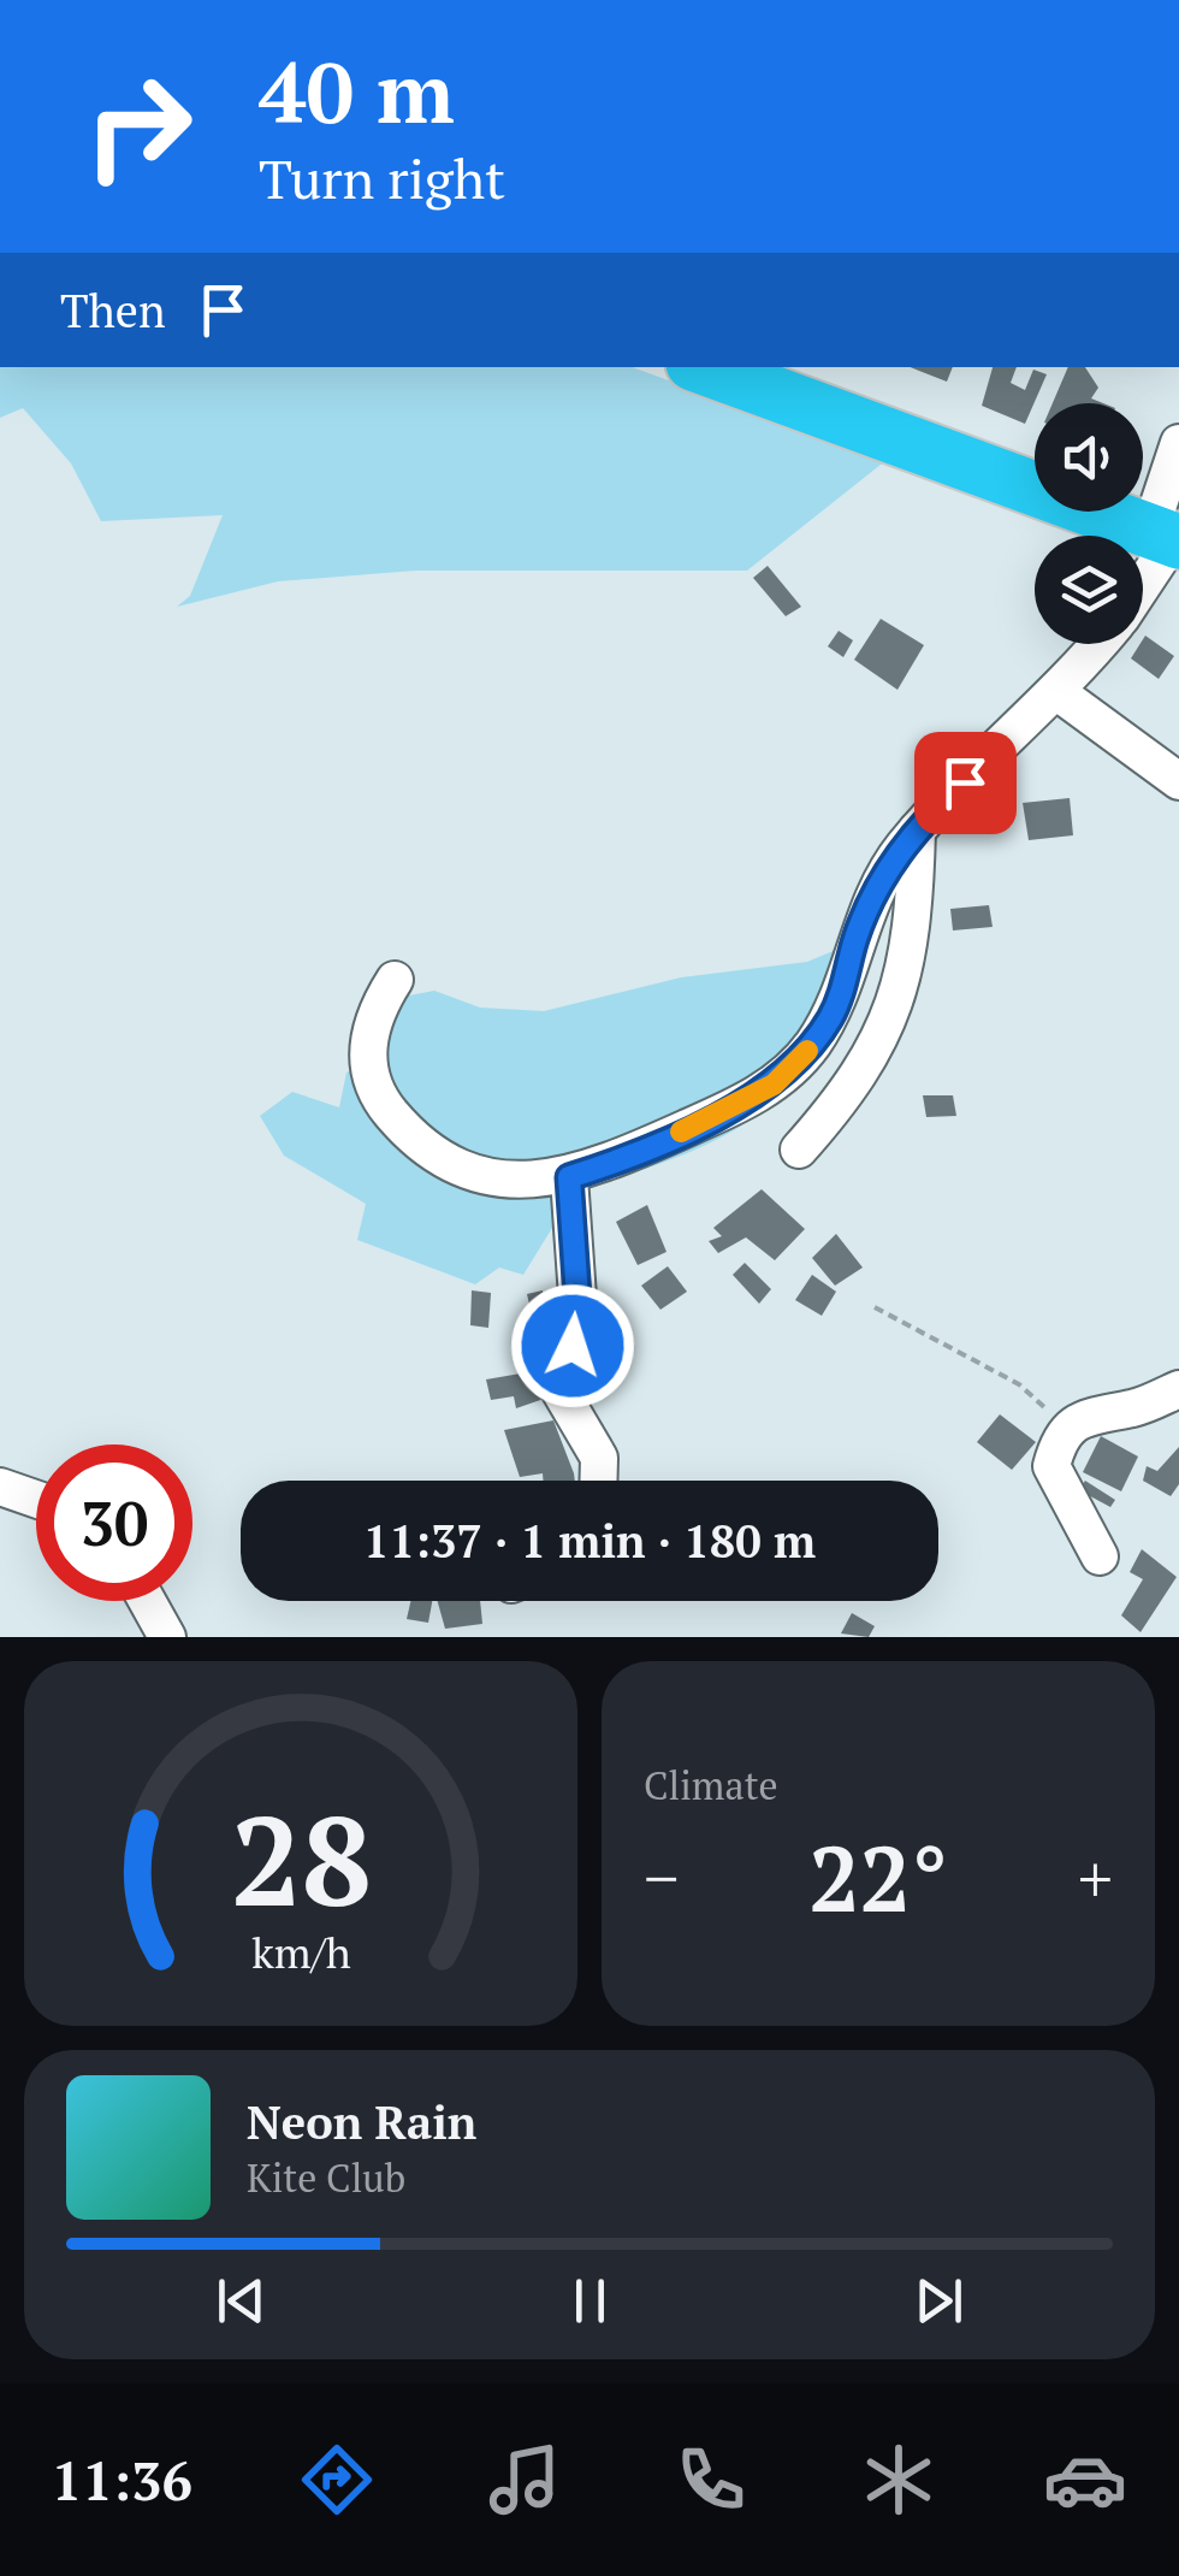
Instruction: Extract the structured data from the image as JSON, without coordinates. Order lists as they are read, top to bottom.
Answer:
{
  "page": {
    "turn": ["40 m", "Turn right"],
    "then": "Then",
    "limit": "30",
    "trip": "11:37 · 1 min · 180 m",
    "tile": "Climate",
    "heat": ["−", "22°", "+"],
    "song": ["Neon Rain", "Kite Club"],
    "tabs": "11:36",
    "gauge": ["28", "km/h"]
  }
}
